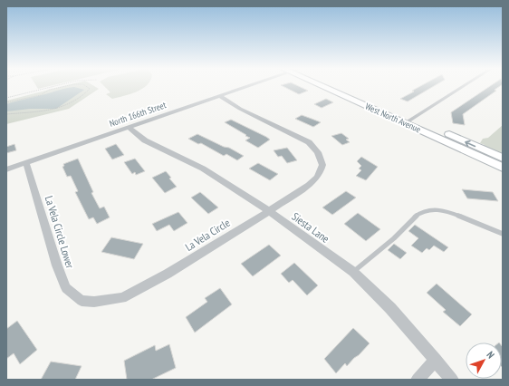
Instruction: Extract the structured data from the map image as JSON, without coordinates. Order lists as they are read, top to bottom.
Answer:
{
  "streets": {
    "main road": ["West North Avenue"],
    "street": [
      "North 166th Street",
      "Siesta Lane",
      "La Vela Circle Lower",
      "La Vela Circle"
    ]
  },
  "crossings": [
    ["North 166th Street", "Siesta Lane"],
    ["North 166th Street", "La Vela Circle Lower"],
    ["North 166th Street", "La Vela Circle"],
    ["Siesta Lane", "La Vela Circle"],
    ["La Vela Circle Lower", "La Vela Circle"]
  ],
  "north": "top right"
}
